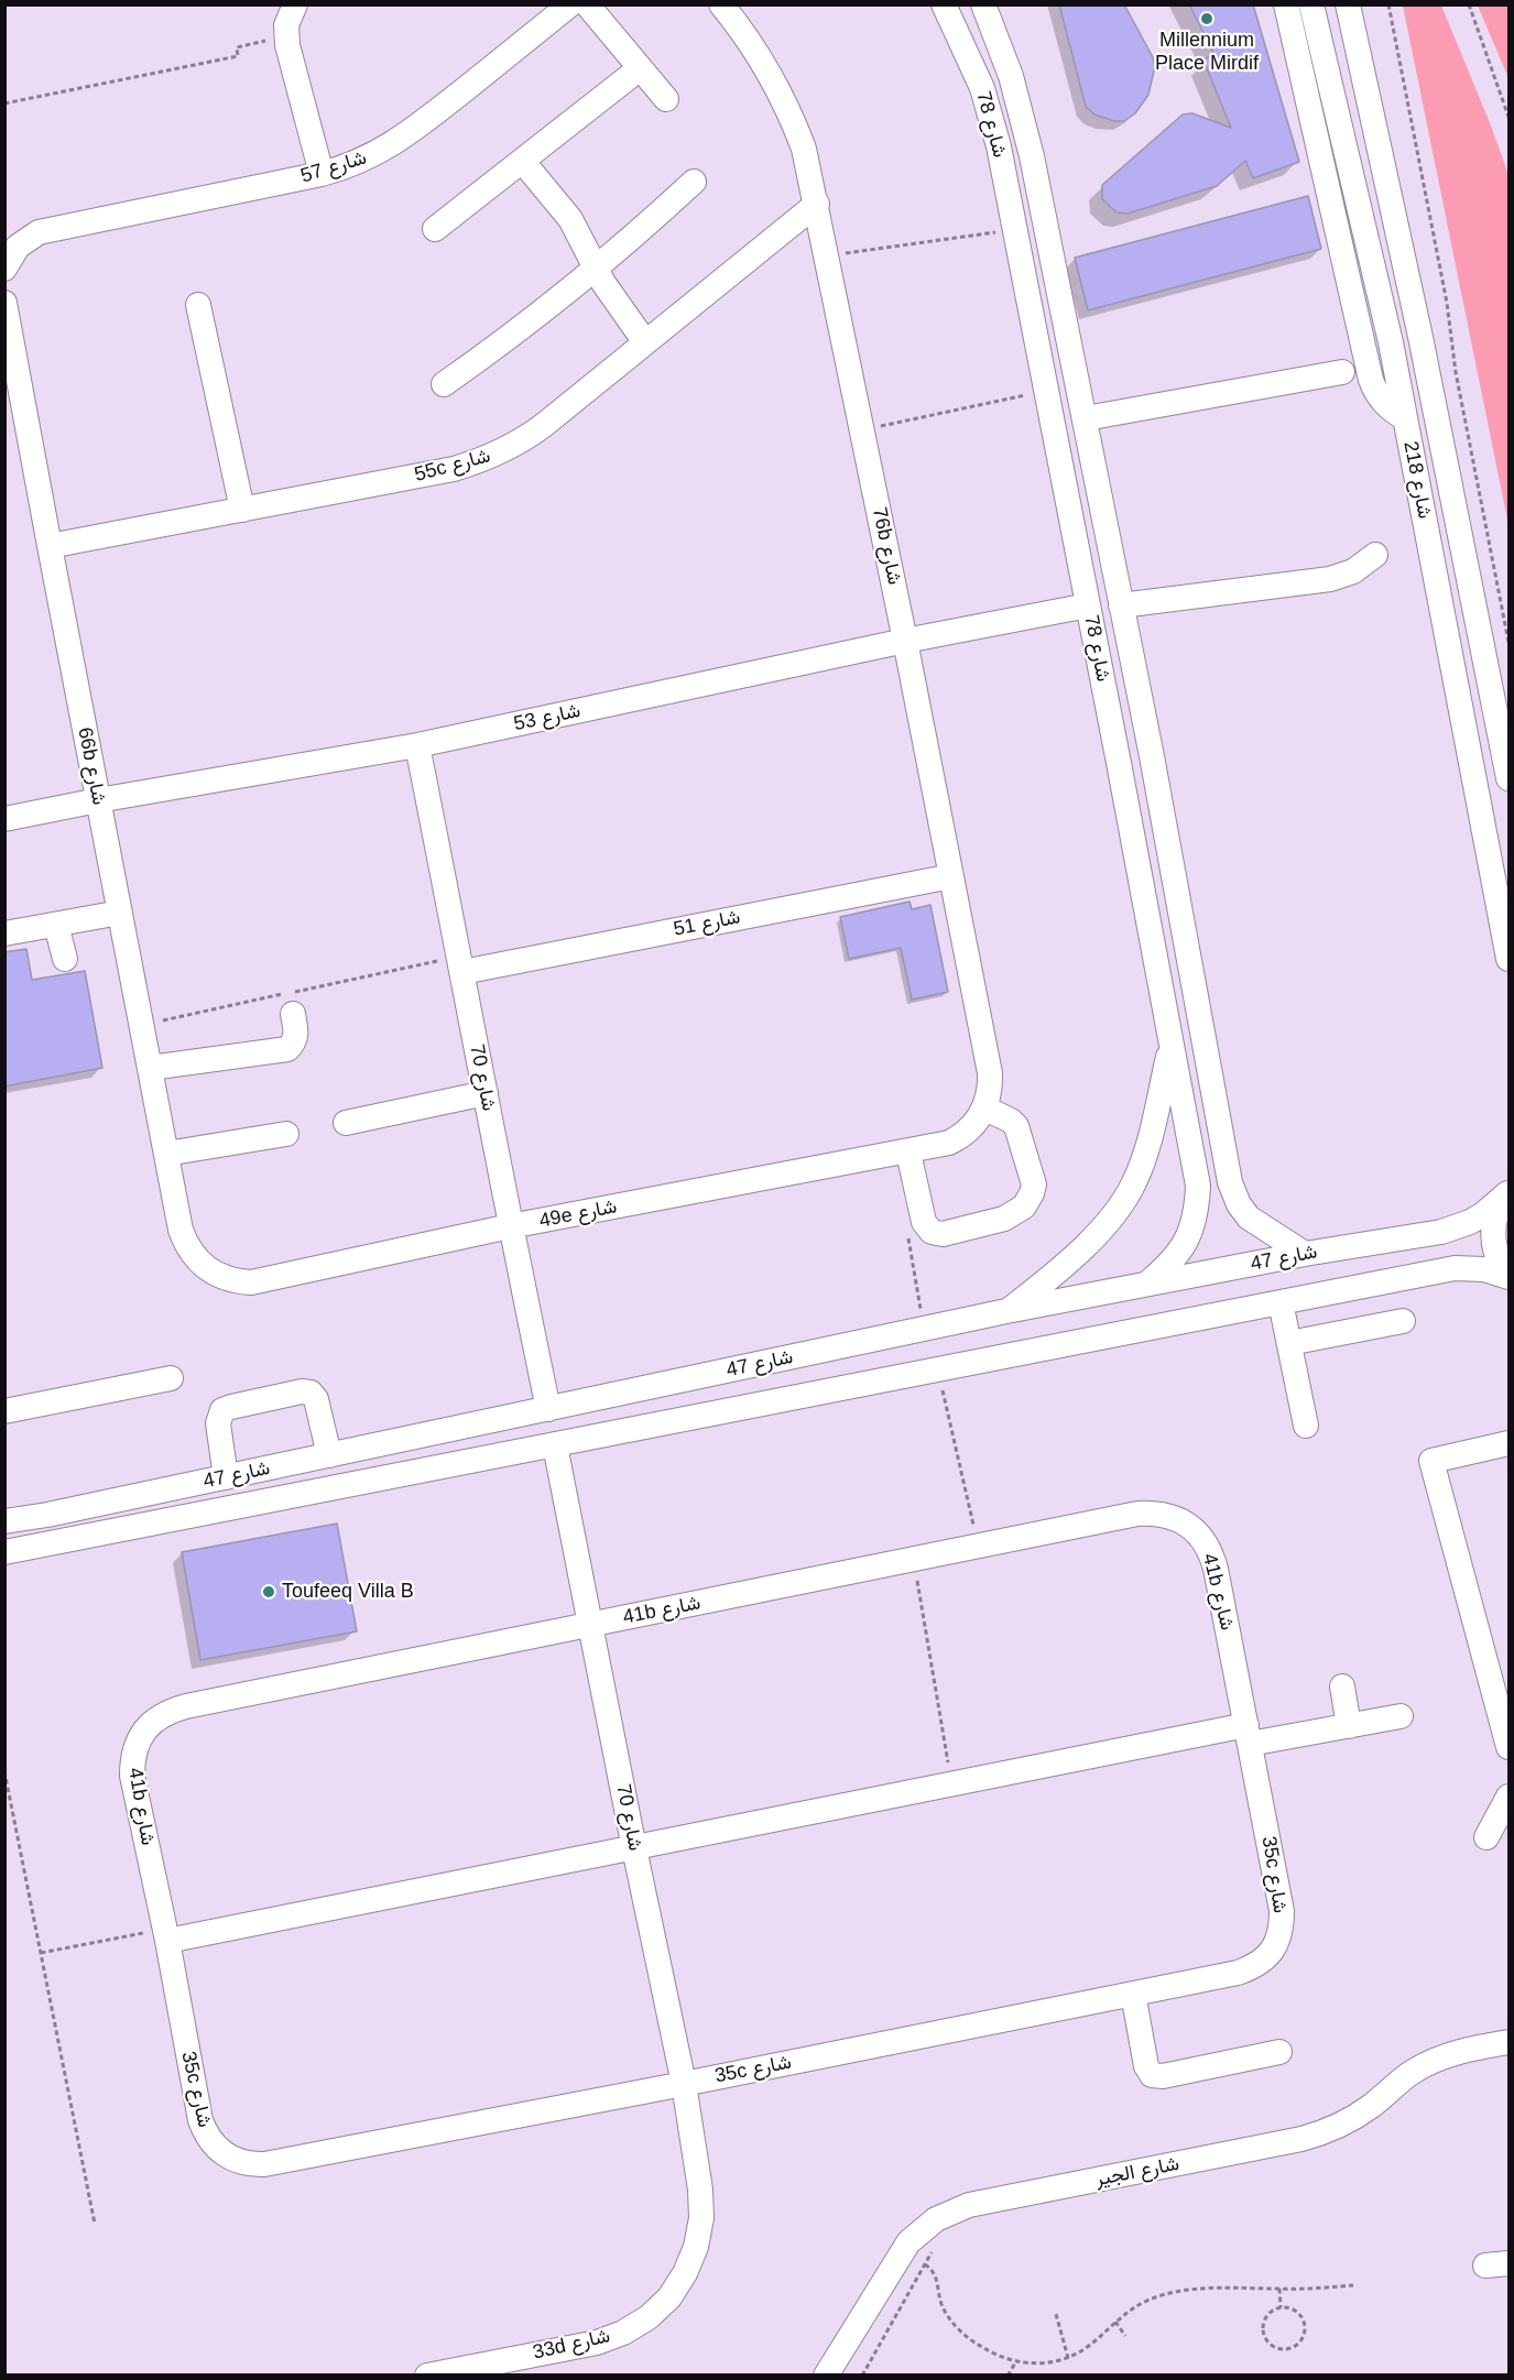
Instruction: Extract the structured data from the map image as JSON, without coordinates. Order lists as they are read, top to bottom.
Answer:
{
  "streets": {
    "street": [
      "شارع 78",
      "شارع 57",
      "55c شارع",
      "شارع 218",
      "76b شارع",
      "شارع 53",
      "66b شارع",
      "شارع 51",
      "شارع 70",
      "49e شارع",
      "شارع 47",
      "41b شارع",
      "35c شارع",
      "شارع الجير",
      "33d شارع"
    ]
  },
  "crossings": [
    ["شارع 78", "شارع 53"],
    ["شارع 78", "شارع 47"],
    ["55c شارع", "76b شارع"],
    ["55c شارع", "66b شارع"],
    ["76b شارع", "شارع 53"],
    ["76b شارع", "شارع 51"],
    ["76b شارع", "49e شارع"],
    ["شارع 53", "66b شارع"],
    ["شارع 53", "شارع 70"],
    ["66b شارع", "49e شارع"],
    ["شارع 51", "شارع 70"],
    ["شارع 70", "49e شارع"],
    ["شارع 70", "شارع 47"],
    ["شارع 70", "41b شارع"],
    ["شارع 70", "35c شارع"],
    ["شارع 70", "33d شارع"],
    ["41b شارع", "35c شارع"]
  ],
  "places": ["Millennium Place Mirdif", "Toufeeq Villa B"]
}
